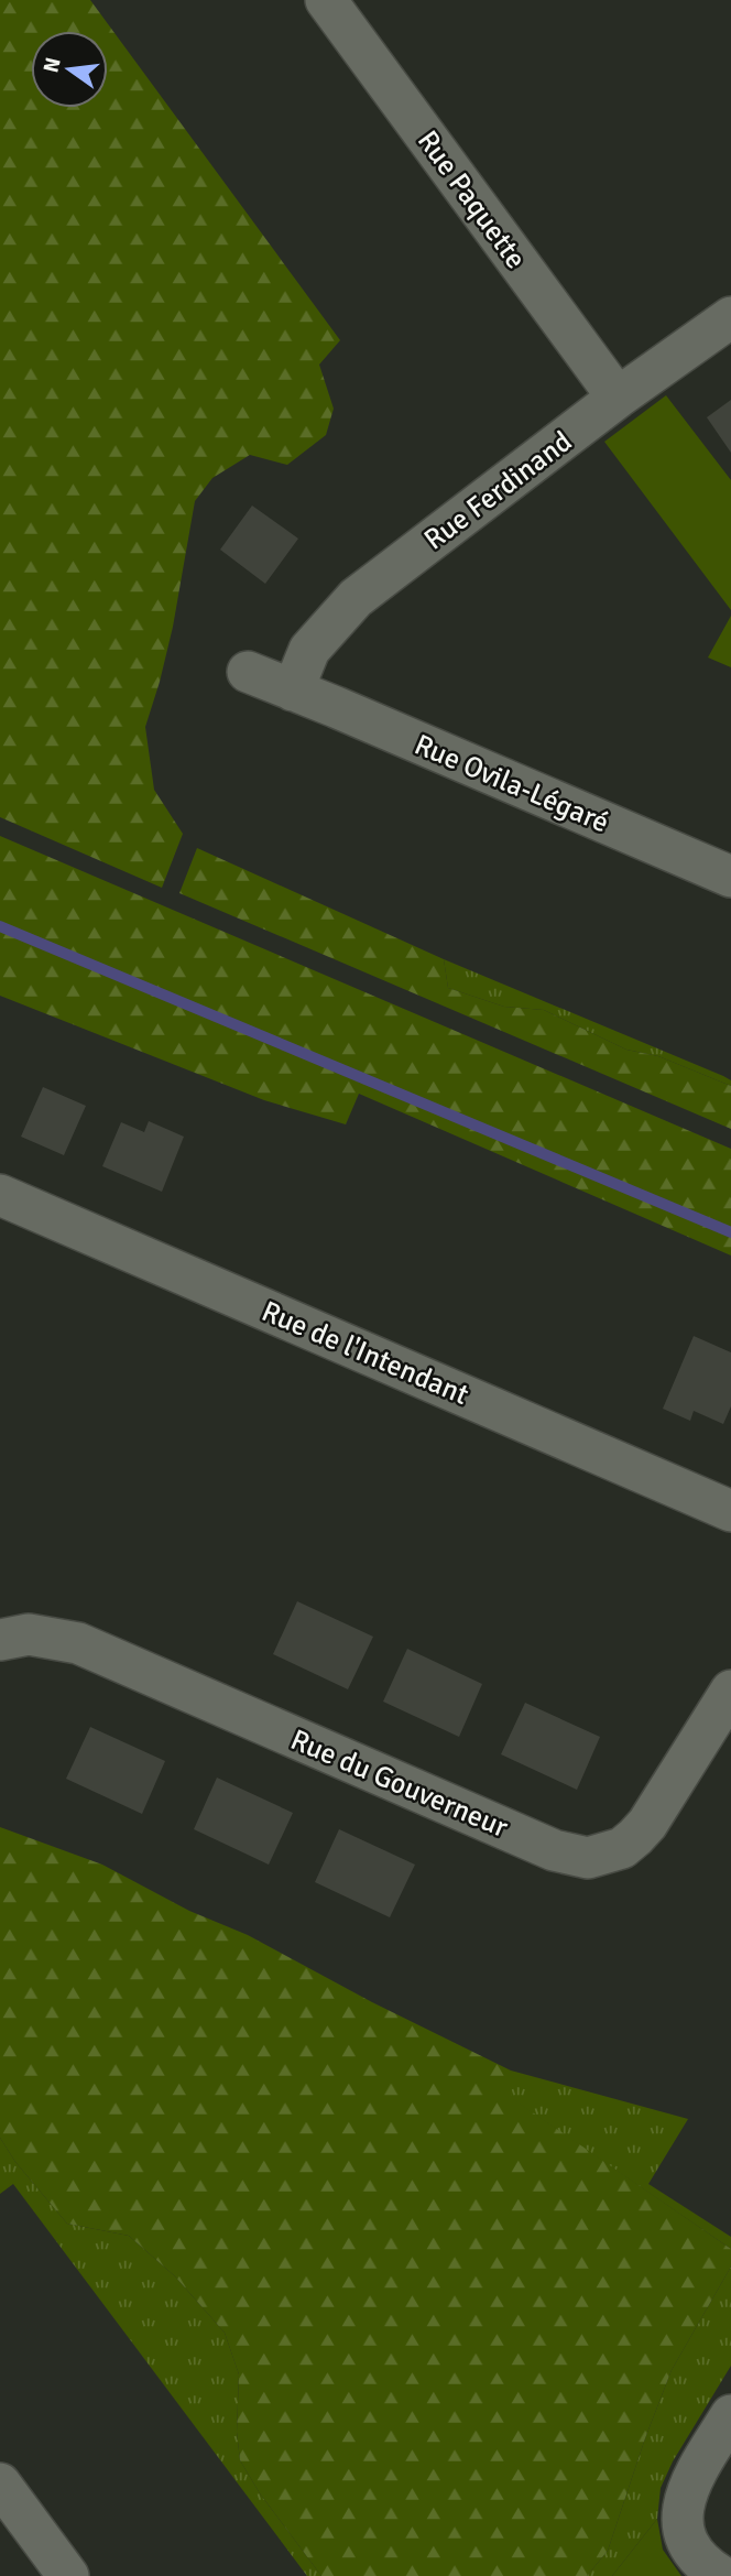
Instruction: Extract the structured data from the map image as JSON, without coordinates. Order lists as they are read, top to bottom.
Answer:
{
  "streets": {
    "street": [
      "Rue Paquette",
      "Rue Ferdinand",
      "Rue Ovila-Légaré",
      "Rue de l'Intendant",
      "Rue du Gouverneur"
    ]
  },
  "crossings": [
    ["Rue Paquette", "Rue Ferdinand"],
    ["Rue Ferdinand", "Rue Ovila-Légaré"]
  ],
  "north": "left"
}
